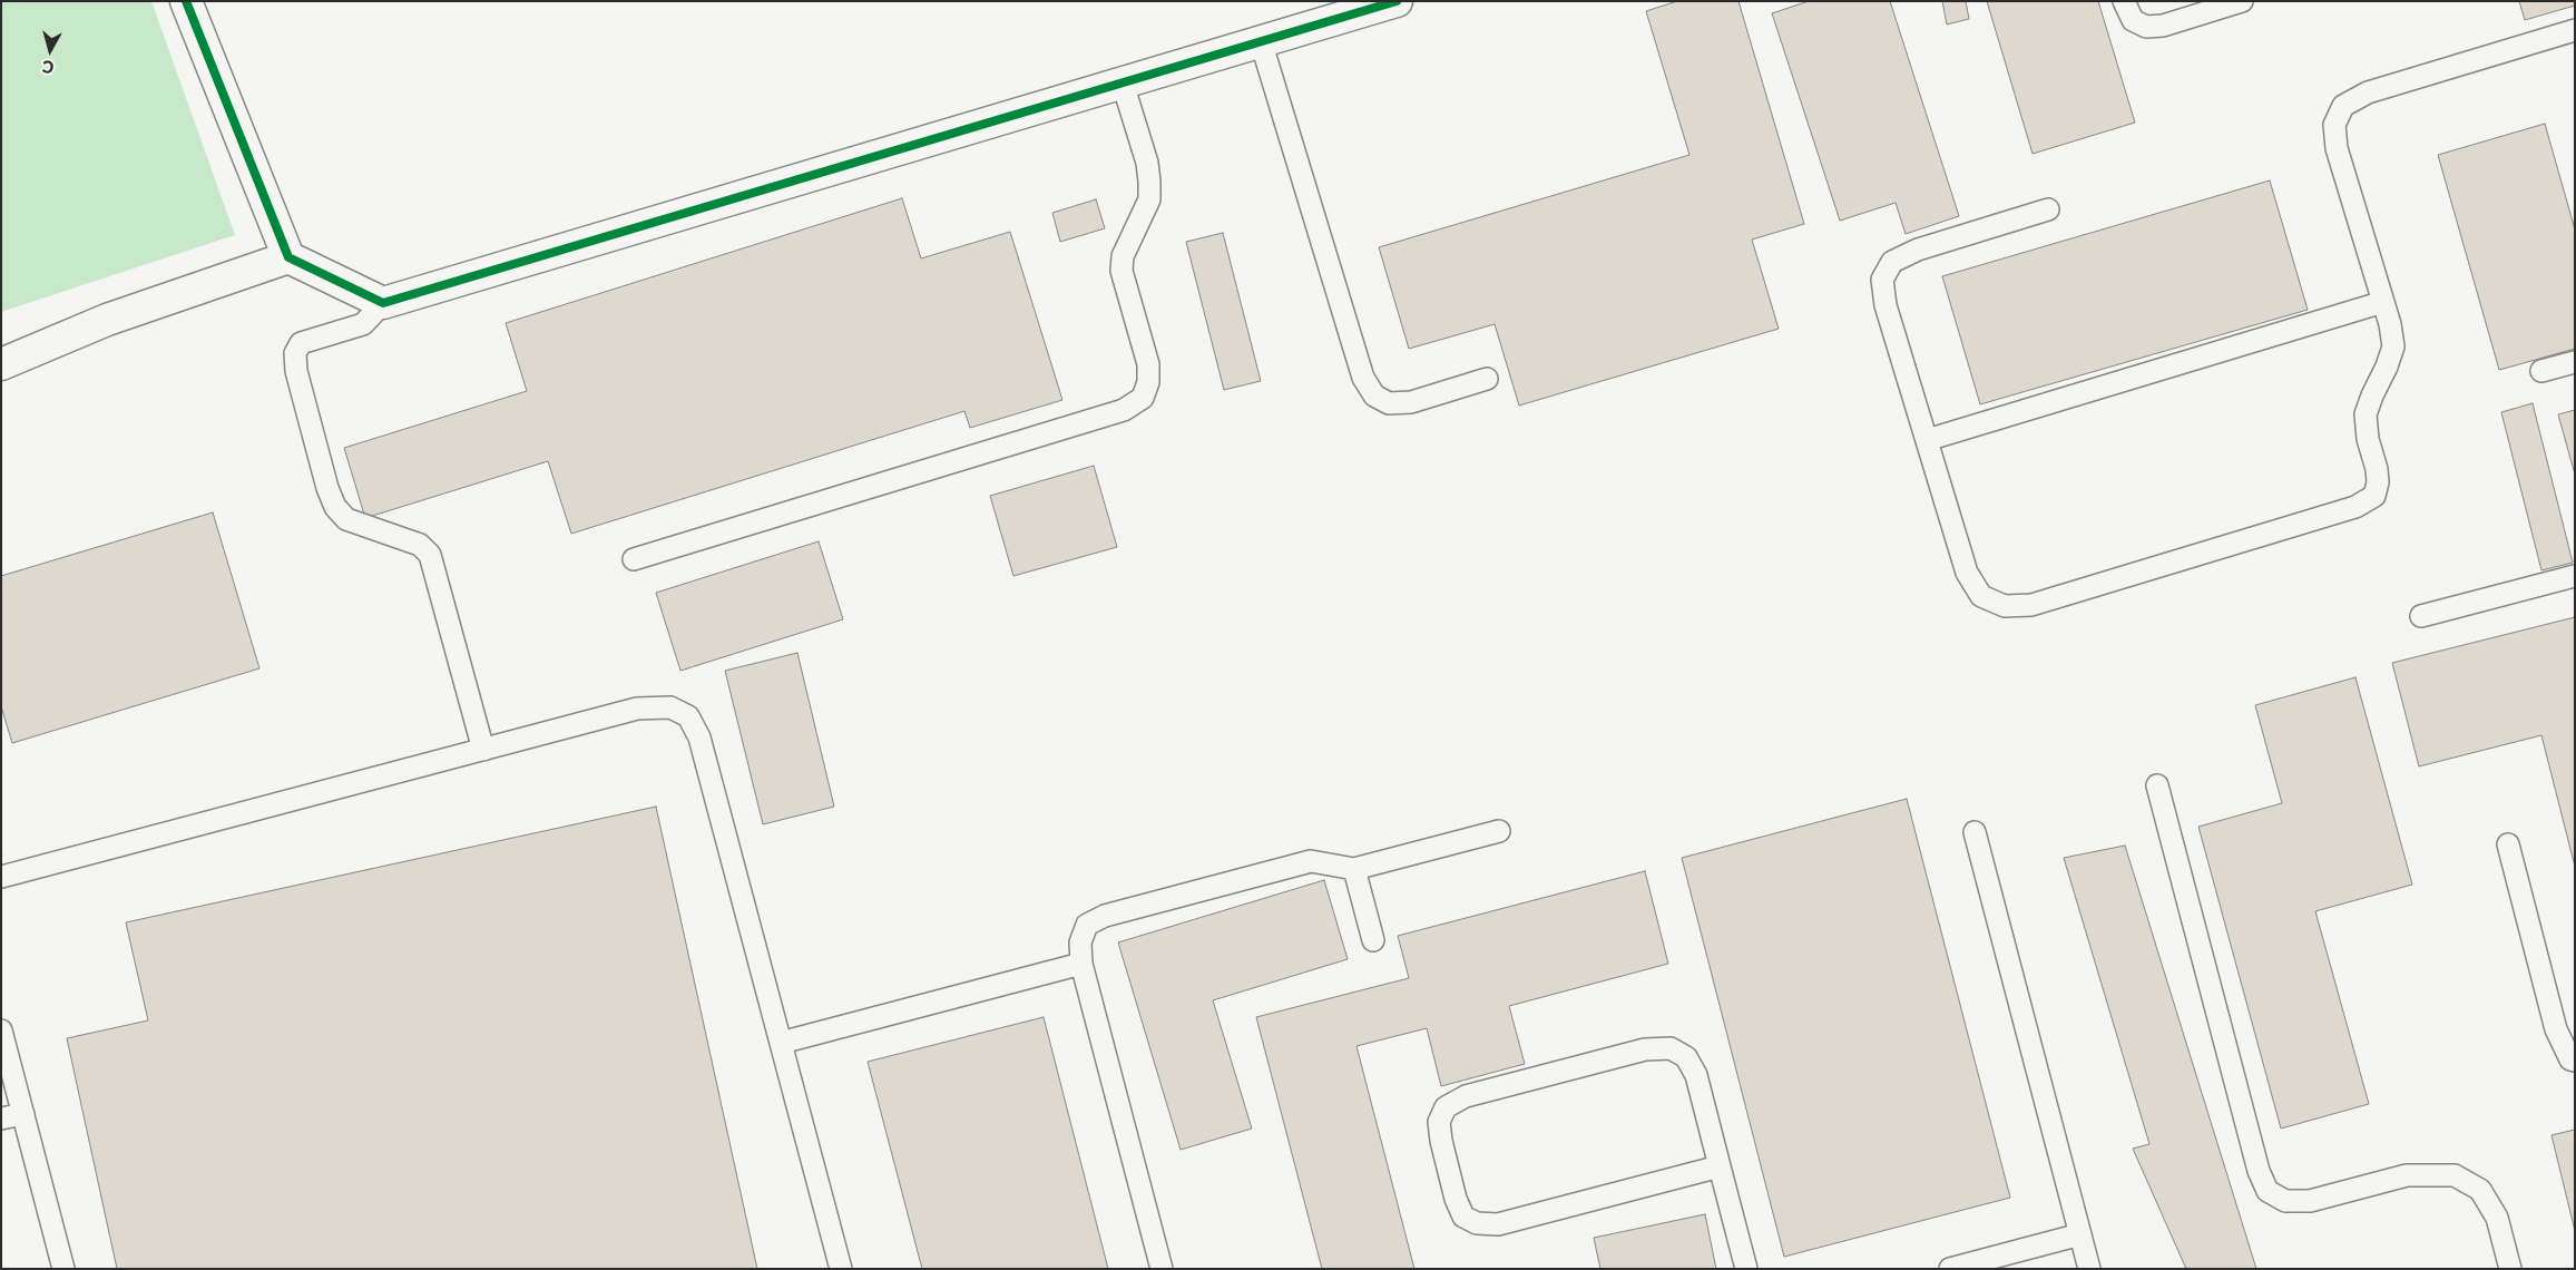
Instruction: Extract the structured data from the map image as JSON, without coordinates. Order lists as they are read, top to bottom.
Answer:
{
  "north": "bottom"
}
